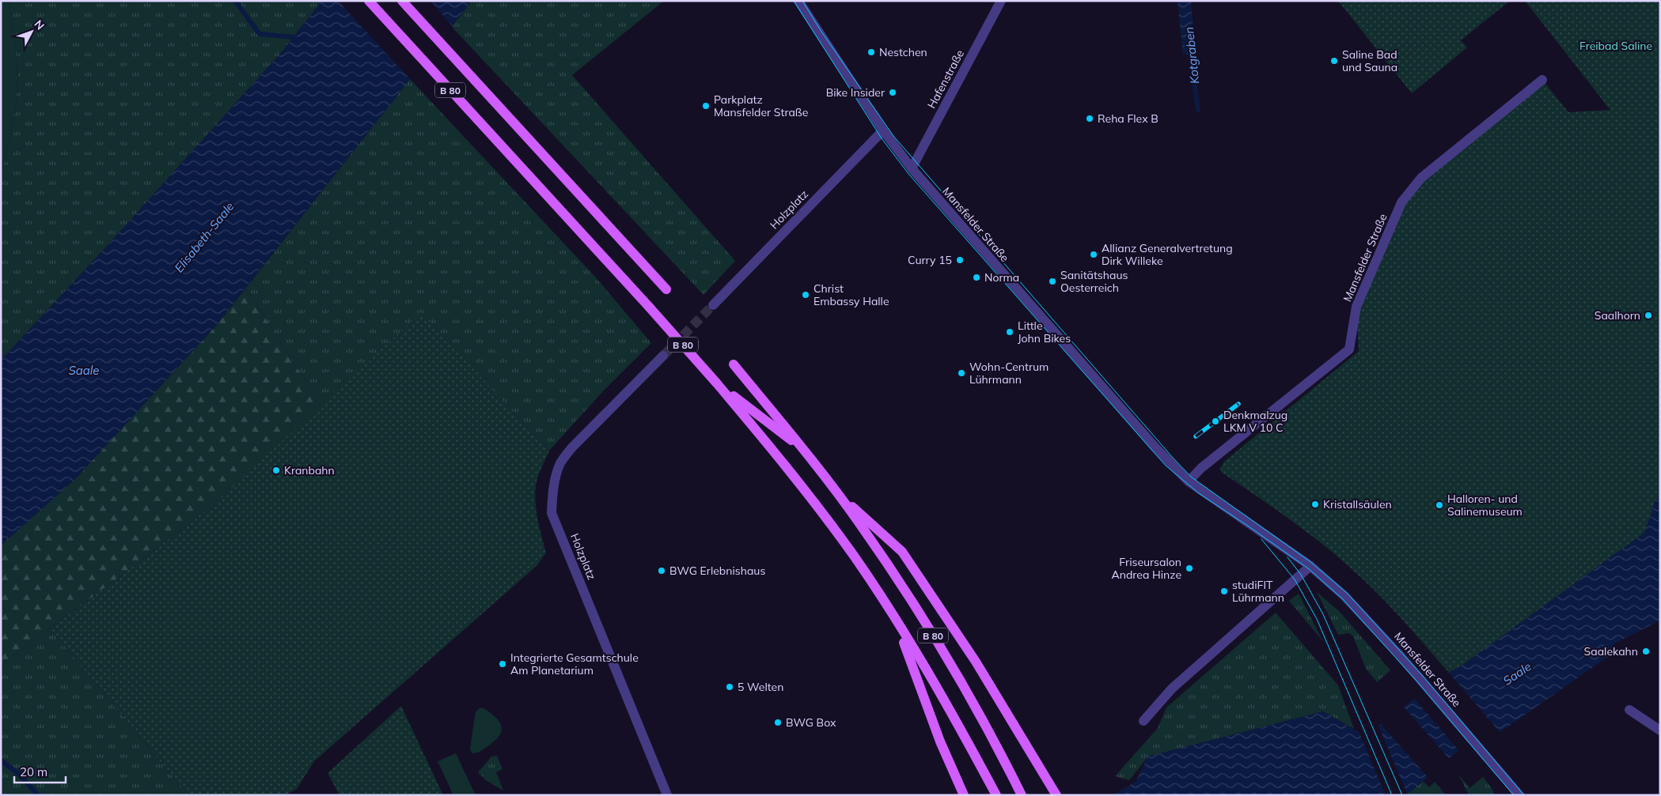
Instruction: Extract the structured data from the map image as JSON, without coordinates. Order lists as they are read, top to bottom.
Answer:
{
  "streets": {
    "main road": ["B 80"],
    "street": ["Hafenstraße", "Holzplatz", "Mansfelder Straße"]
  },
  "crossings": [
    ["Hafenstraße", "Mansfelder Straße"],
    ["Holzplatz", "Mansfelder Straße"]
  ],
  "water": ["Kotgraben", "Elisabeth-Saale", "Saale"],
  "parks": ["Freibad Saline"],
  "places": [
    "Nestchen",
    "Saline Bad und Sauna",
    "Bike Insider",
    "Parkplatz Mansfelder Straße",
    "Reha Flex B",
    "Allianz Generalvertretung Dirk Willeke",
    "Curry 15",
    "Norma",
    "Sanitätshaus Oesterreich",
    "Christ Embassy Halle",
    "Saalhorn",
    "Little John Bikes",
    "Wohn-Centrum Lührmann",
    "Denkmalzug LKM V 10 C",
    "Kranbahn",
    "Kristallsäulen",
    "Halloren- und Salinemuseum",
    "Friseursalon Andrea Hinze",
    "BWG Erlebnishaus",
    "studiFIT Lührmann",
    "Saalekahn",
    "Integrierte Gesamtschule Am Planetarium",
    "5 Welten",
    "BWG Box"
  ],
  "scale_bar": "20 m",
  "north": "top right"
}
